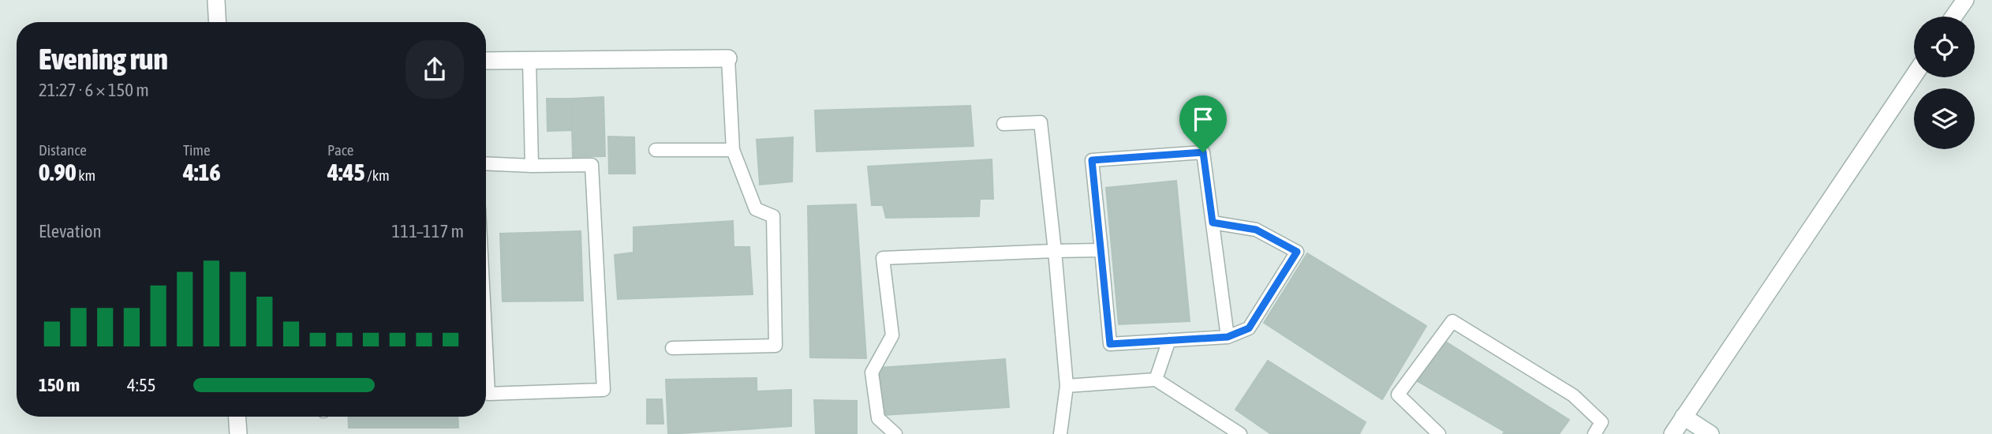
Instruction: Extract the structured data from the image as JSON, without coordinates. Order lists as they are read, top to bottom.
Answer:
{
  "page": {
    "heading": ["Evening run", "21:27 · 6 × 150 m"],
    "stats": [
      ["Distance", "0.90 km"],
      ["Time", "4:16"],
      ["Pace", "4:45 /km"]
    ],
    "chart": ["Elevation", "111–117 m"],
    "list": [
      {
        "name": "150 m",
        "note": "4:55"
      }
    ]
  }
}
